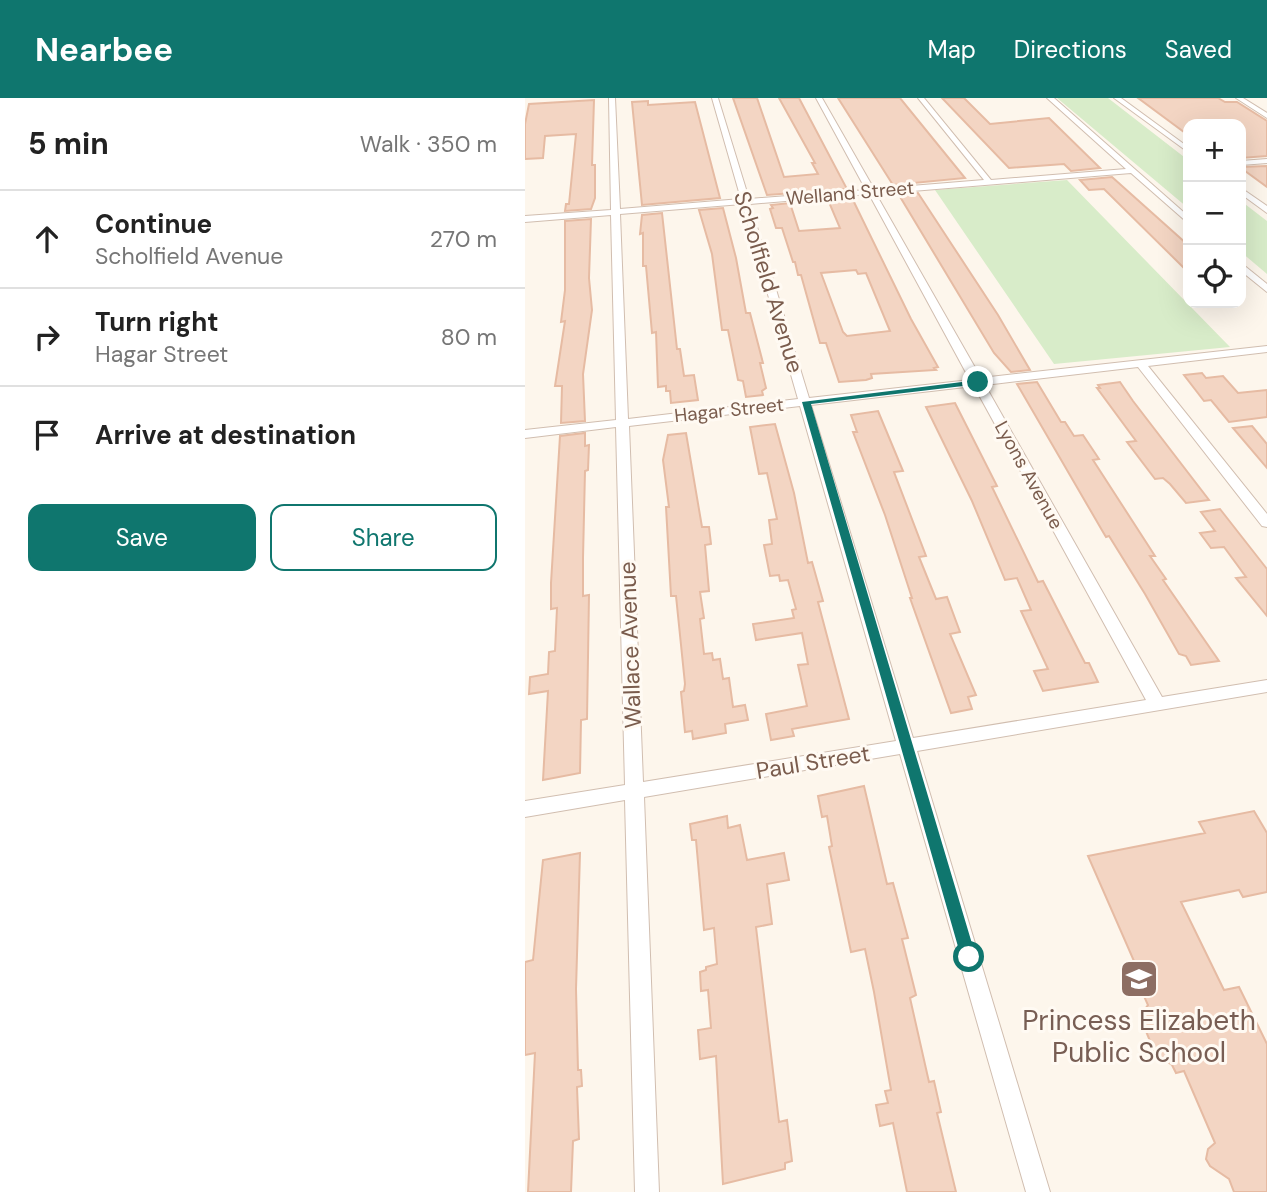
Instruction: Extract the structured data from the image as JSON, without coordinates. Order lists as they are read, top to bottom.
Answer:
{
  "streets": {
    "street": [
      "Welland Street",
      "Scholfield Avenue",
      "Hagar Street",
      "Lyons Avenue",
      "Wallace Avenue",
      "Paul Street"
    ]
  },
  "crossings": [
    ["Welland Street", "Scholfield Avenue"],
    ["Welland Street", "Lyons Avenue"],
    ["Welland Street", "Wallace Avenue"],
    ["Scholfield Avenue", "Hagar Street"],
    ["Scholfield Avenue", "Paul Street"],
    ["Hagar Street", "Lyons Avenue"],
    ["Hagar Street", "Wallace Avenue"],
    ["Lyons Avenue", "Paul Street"],
    ["Wallace Avenue", "Paul Street"]
  ],
  "places": {
    "school or university": ["Princess Elizabeth Public School"]
  },
  "page": {
    "header": "Nearbee",
    "nav": ["Map", "Directions", "Saved"],
    "heading": ["5 min", "Walk · 350 m"],
    "map_buttons": ["+", "−"],
    "list": [
      ["Continue", "Scholfield Avenue", "270 m"],
      ["Turn right", "Hagar Street", "80 m"],
      "Arrive at destination"
    ],
    "buttons": ["Save", "Share"]
  }
}
